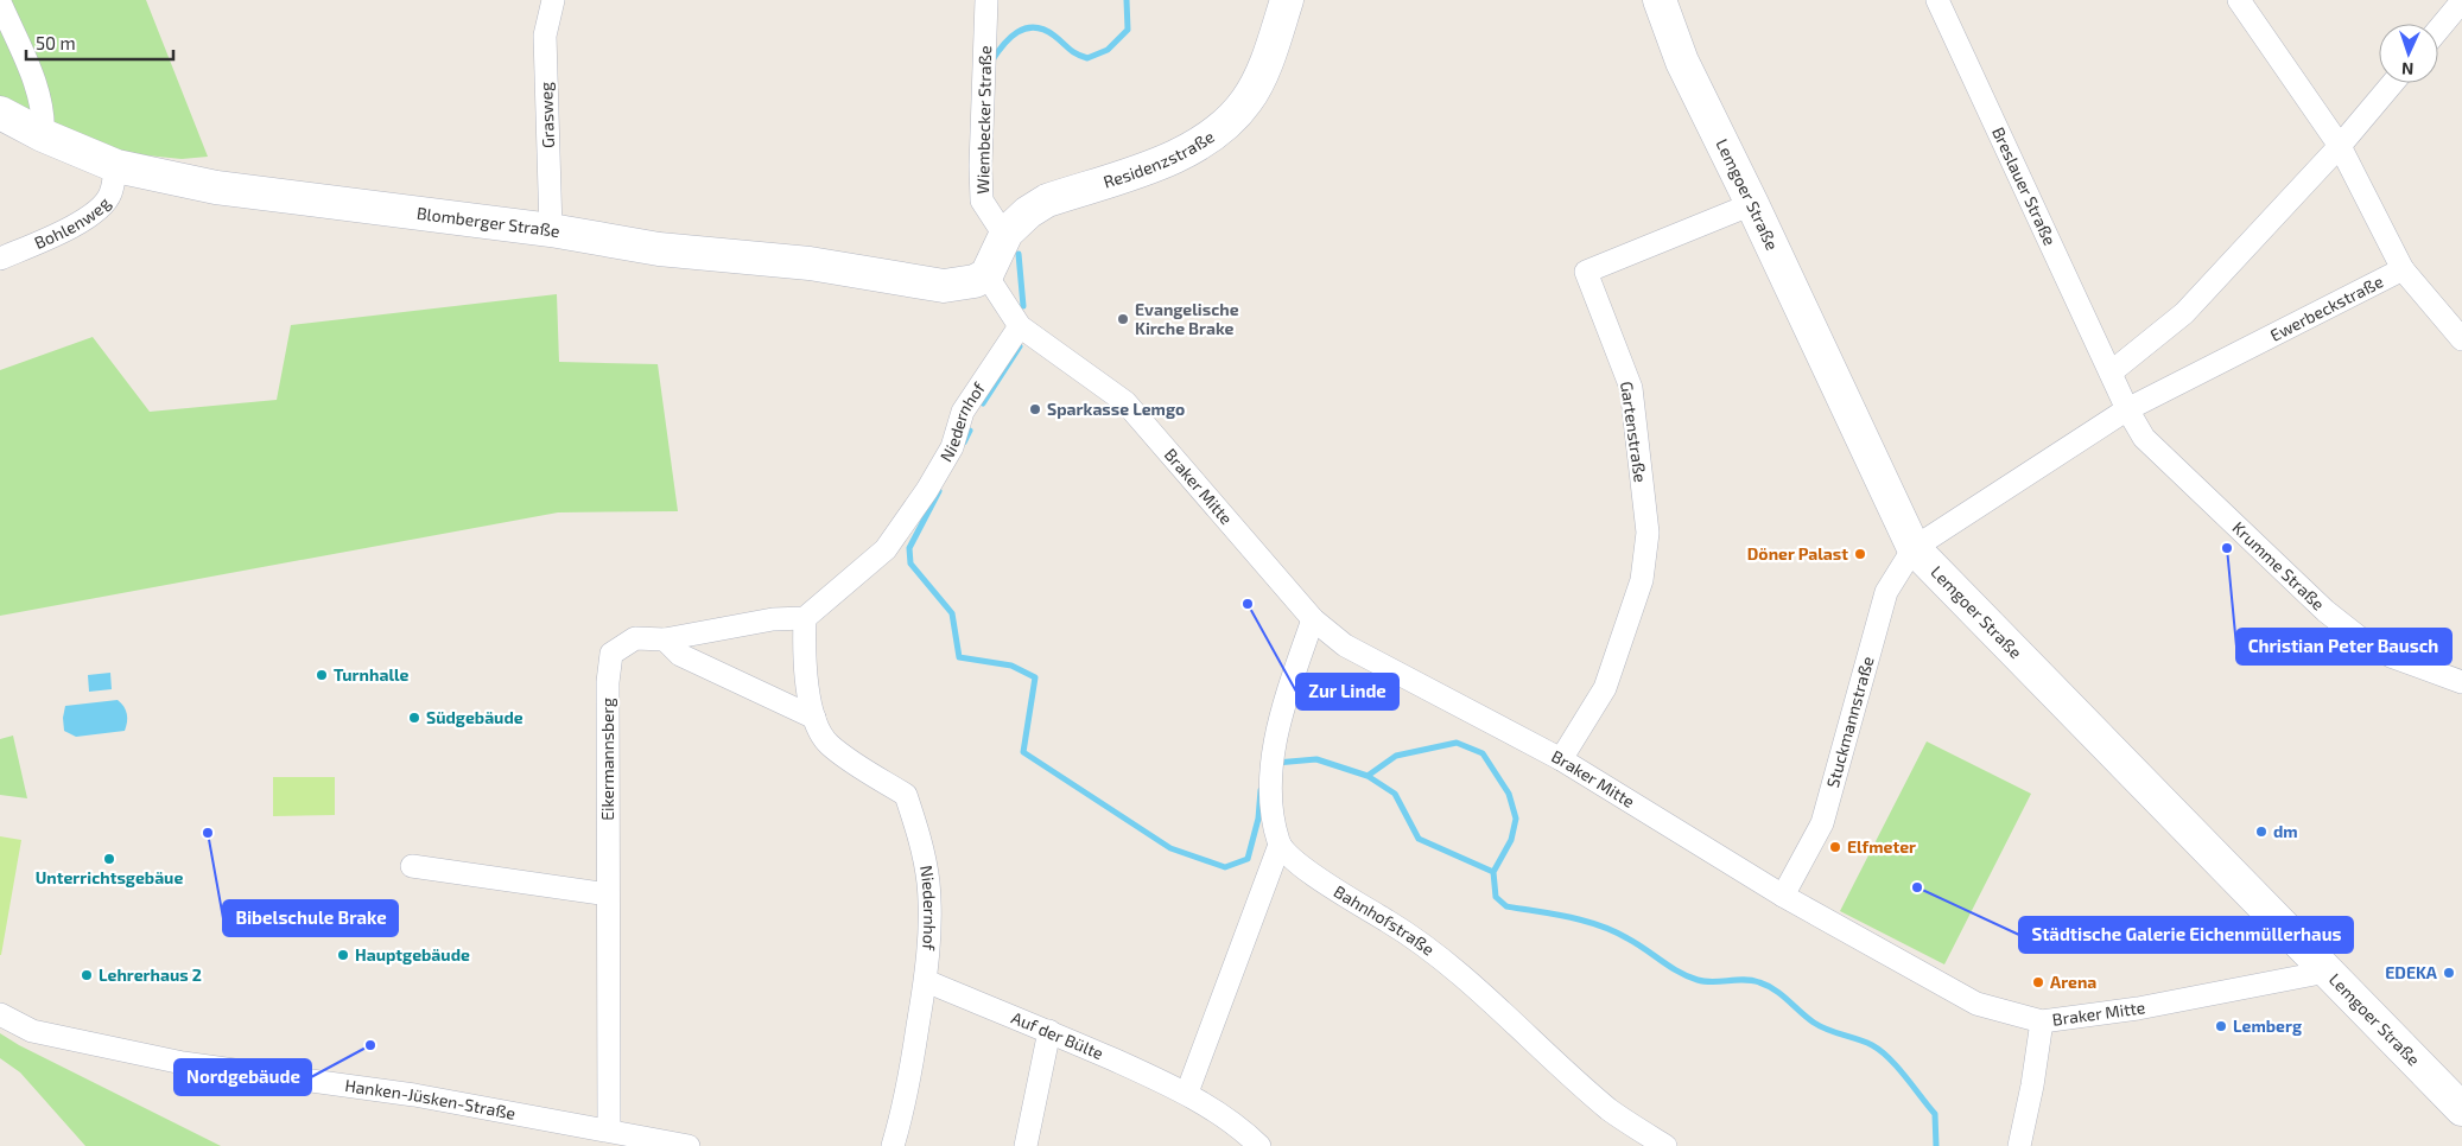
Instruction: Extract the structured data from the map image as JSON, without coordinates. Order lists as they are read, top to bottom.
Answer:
{
  "streets": {
    "street": [
      "Grasweg",
      "Wiembecker Straße",
      "Residenzstraße",
      "Breslauer Straße",
      "Lemgoer Straße",
      "Bohlenweg",
      "Blomberger Straße",
      "Ewerbeckstraße",
      "Niedernhof",
      "Gartenstraße",
      "Braker Mitte",
      "Krumme Straße",
      "Stuckmannstraße",
      "Eikermannsberg",
      "Bahnhofstraße",
      "Auf der Bülte",
      "Hanken-Jüsken-Straße"
    ]
  },
  "crossings": [
    ["Grasweg", "Blomberger Straße"],
    ["Wiembecker Straße", "Residenzstraße"],
    ["Residenzstraße", "Blomberger Straße"],
    ["Residenzstraße", "Braker Mitte"],
    ["Lemgoer Straße", "Ewerbeckstraße"],
    ["Lemgoer Straße", "Gartenstraße"],
    ["Lemgoer Straße", "Braker Mitte"],
    ["Lemgoer Straße", "Stuckmannstraße"],
    ["Bohlenweg", "Blomberger Straße"],
    ["Blomberger Straße", "Braker Mitte"],
    ["Ewerbeckstraße", "Krumme Straße"],
    ["Ewerbeckstraße", "Stuckmannstraße"],
    ["Niedernhof", "Braker Mitte"],
    ["Niedernhof", "Auf der Bülte"],
    ["Gartenstraße", "Braker Mitte"],
    ["Braker Mitte", "Stuckmannstraße"],
    ["Eikermannsberg", "Hanken-Jüsken-Straße"]
  ],
  "places": [
    "Evangelische Kirche Brake",
    "Sparkasse Lemgo",
    "Christian Peter Bausch",
    "Döner Palast",
    "Zur Linde",
    "Turnhalle",
    "Südgebäude",
    "dm",
    "Bibelschule Brake",
    "Elfmeter",
    "Unterrichtsgebäue",
    "Städtische Galerie Eichenmüllerhaus",
    "Hauptgebäude",
    "EDEKA",
    "Lehrerhaus 2",
    "Arena",
    "Lemberg",
    "Nordgebäude"
  ],
  "scale_bar": "50 m",
  "north": "bottom"
}
